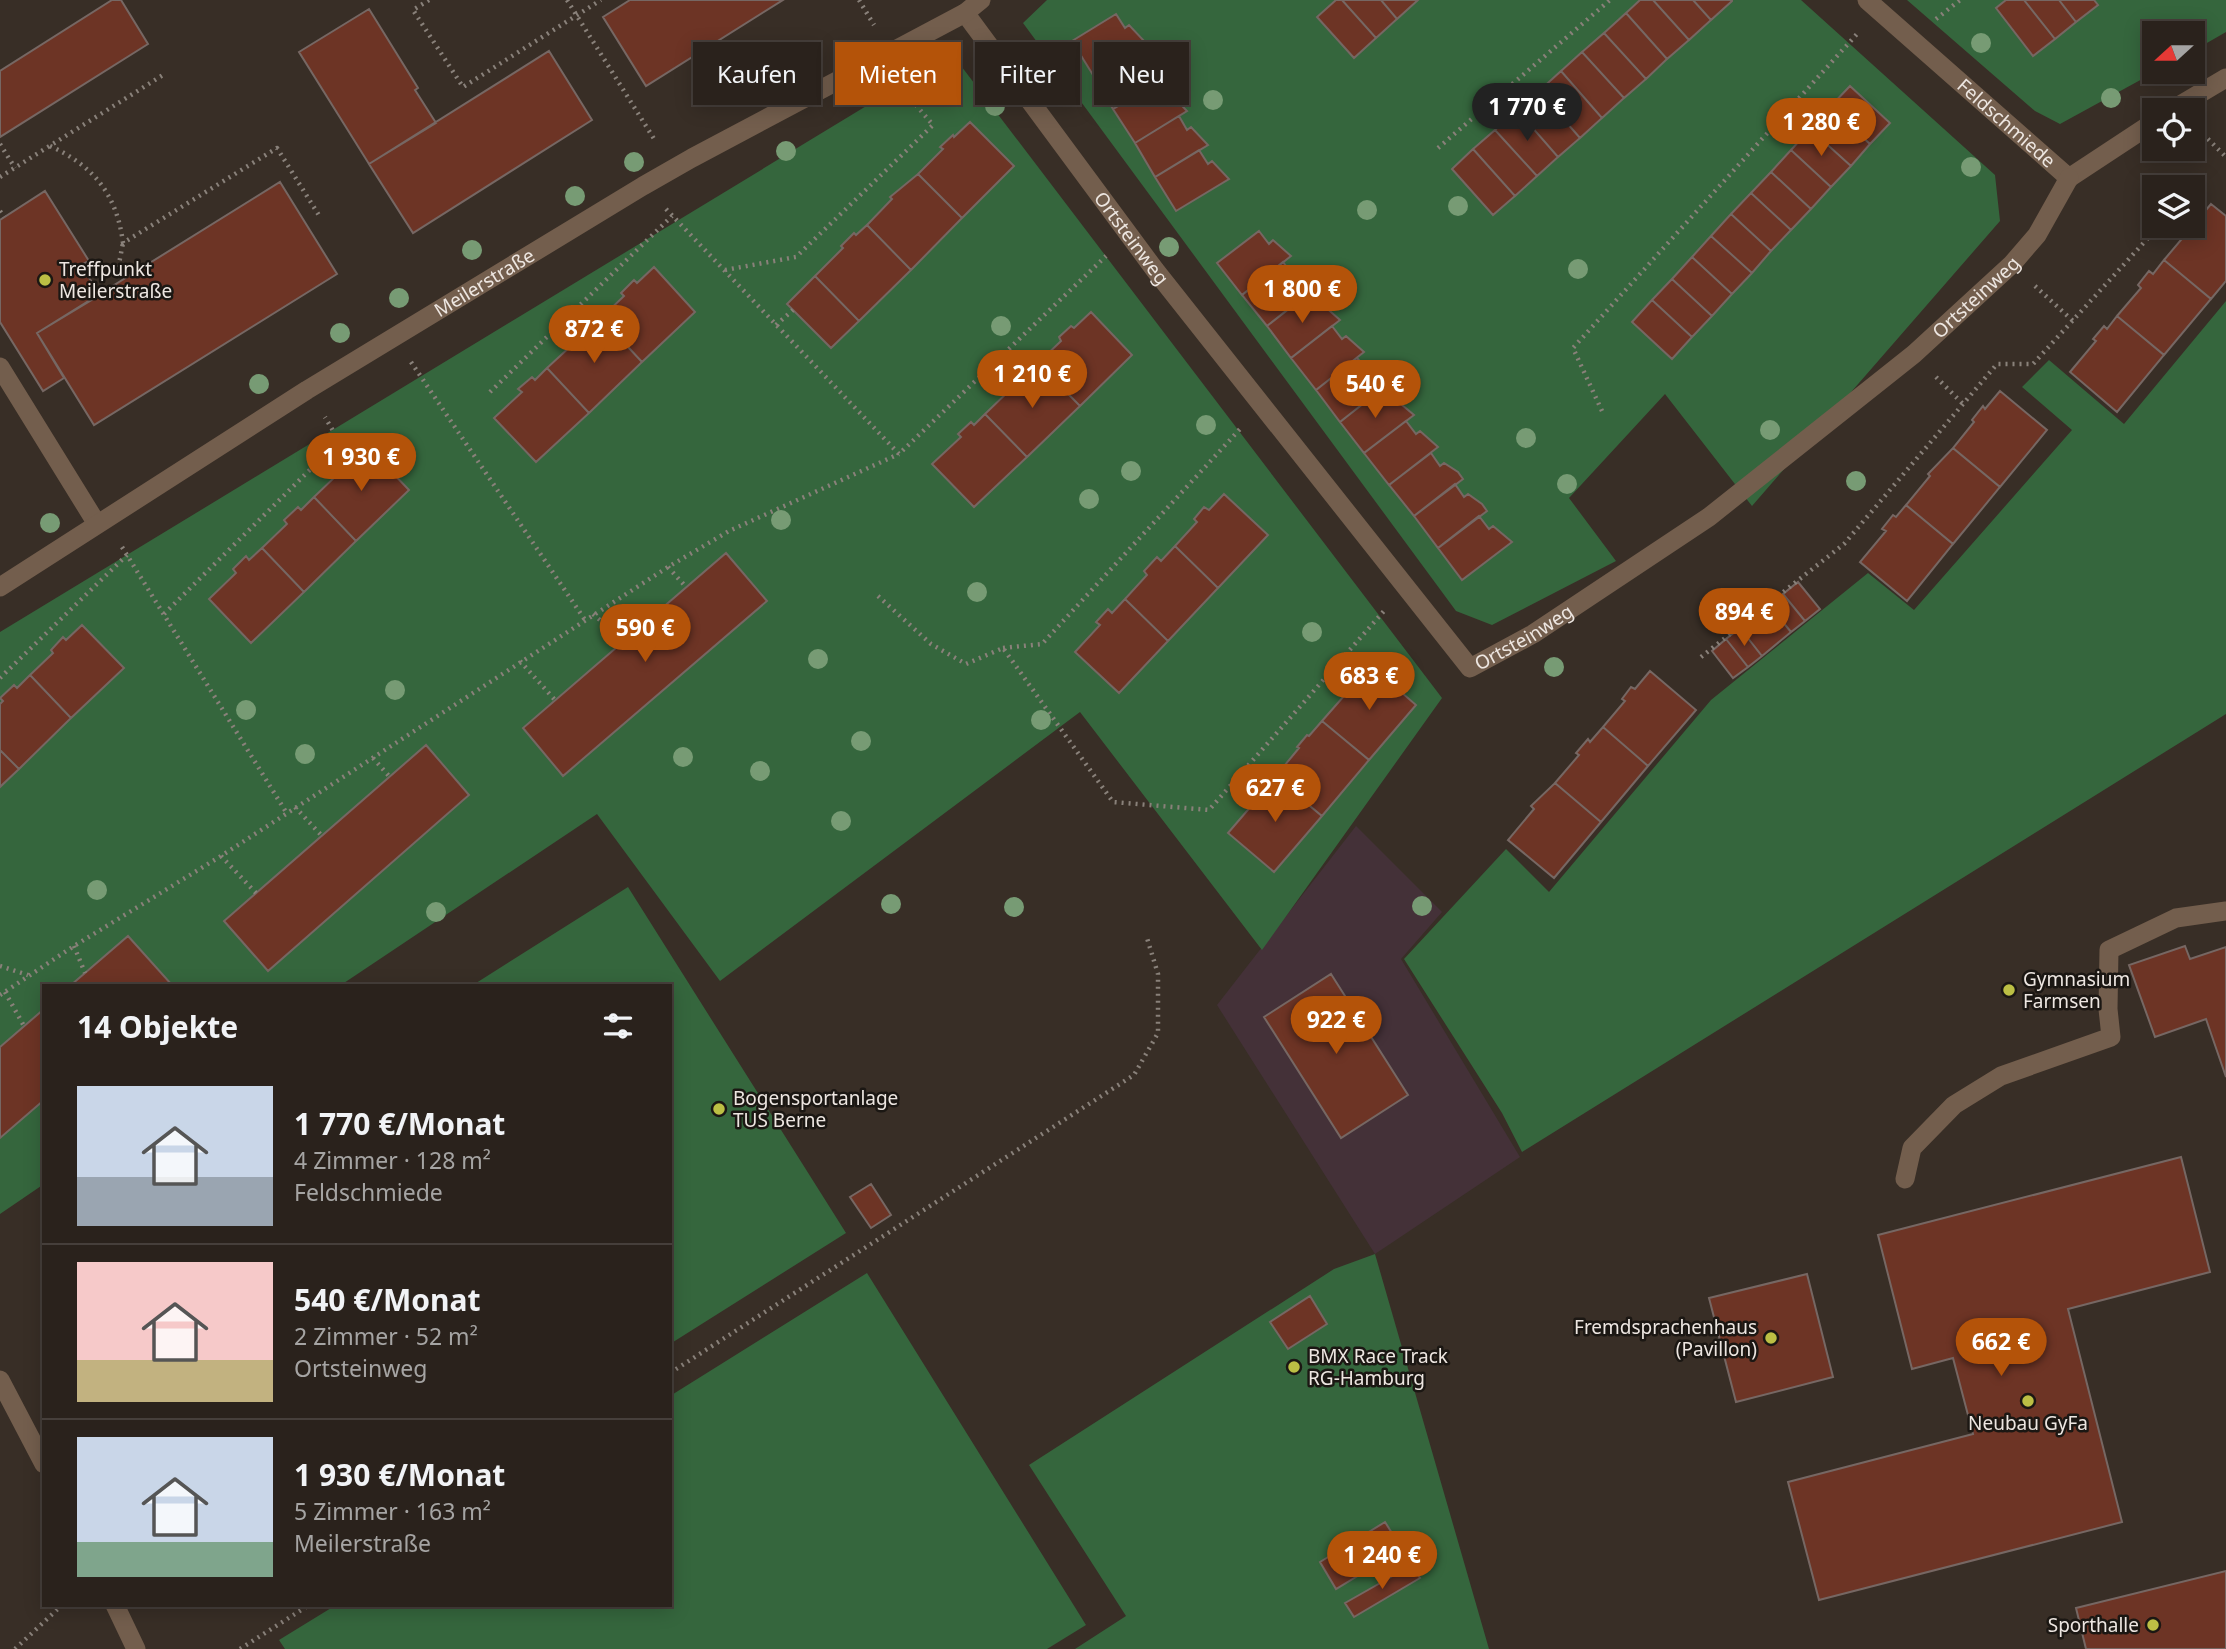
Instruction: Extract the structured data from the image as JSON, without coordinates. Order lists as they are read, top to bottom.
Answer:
{
  "streets": {
    "street": ["Feldschmiede", "Ortsteinweg", "Meilerstraße"]
  },
  "crossings": [
    ["Feldschmiede", "Ortsteinweg"],
    ["Ortsteinweg", "Meilerstraße"]
  ],
  "places": [
    "Treffpunkt Meilerstraße",
    "Gymnasium Farmsen",
    "Bogensportanlage TUS Berne",
    "Fremdsprachenhaus (Pavillon)",
    "BMX Race Track RG-Hamburg",
    "Neubau GyFa",
    "Sporthalle"
  ],
  "north": "left",
  "page": {
    "chip": [
      "Kaufen",
      "Mieten",
      "Filter",
      "Neu"
    ],
    "price": [
      "1 770 €",
      "1 280 €",
      "1 800 €",
      "872 €",
      "1 210 €",
      "540 €",
      "1 930 €",
      "894 €",
      "590 €",
      "683 €",
      "627 €",
      "922 €",
      "662 €",
      "1 240 €"
    ],
    "heading": "14 Objekte",
    "list": [
      {
        "name": "1 770 €/Monat",
        "note": "4 Zimmer · 128 m² · Feldschmiede"
      },
      {
        "name": "540 €/Monat",
        "note": "2 Zimmer · 52 m² · Ortsteinweg"
      },
      {
        "name": "1 930 €/Monat",
        "note": "5 Zimmer · 163 m² · Meilerstraße"
      }
    ]
  }
}
